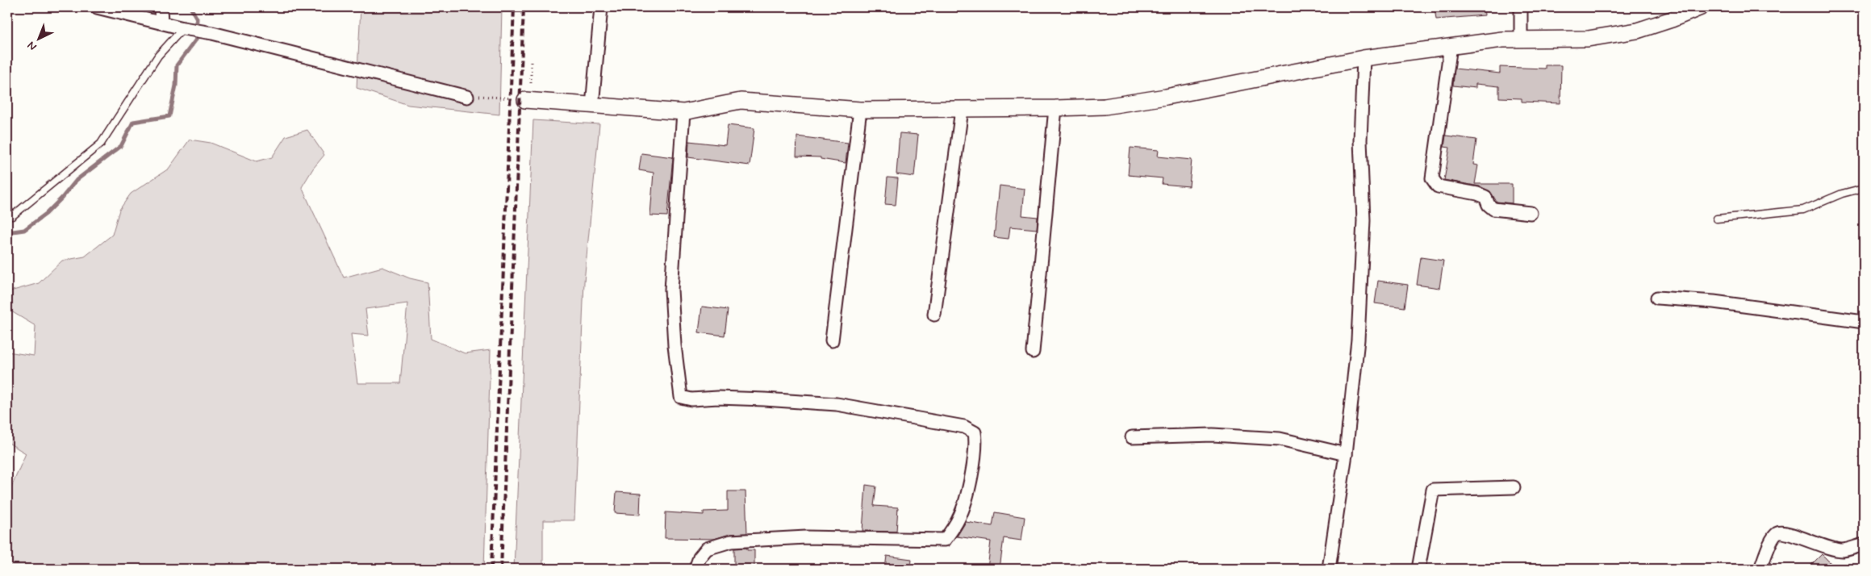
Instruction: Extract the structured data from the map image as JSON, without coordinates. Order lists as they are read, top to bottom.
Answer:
{
  "north": "bottom left"
}
